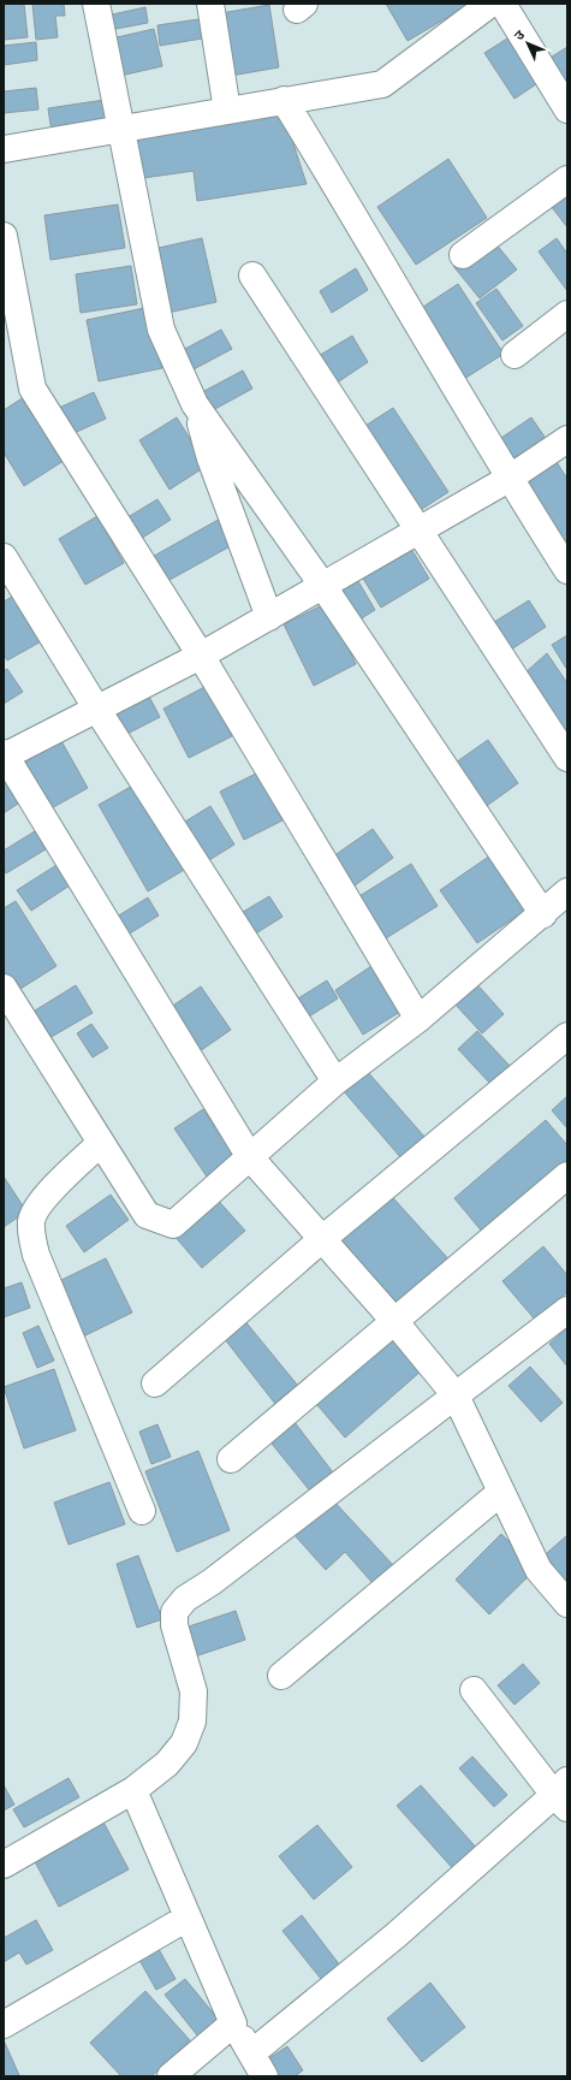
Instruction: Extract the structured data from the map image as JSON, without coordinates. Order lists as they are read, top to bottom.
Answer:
{
  "north": "top left"
}
